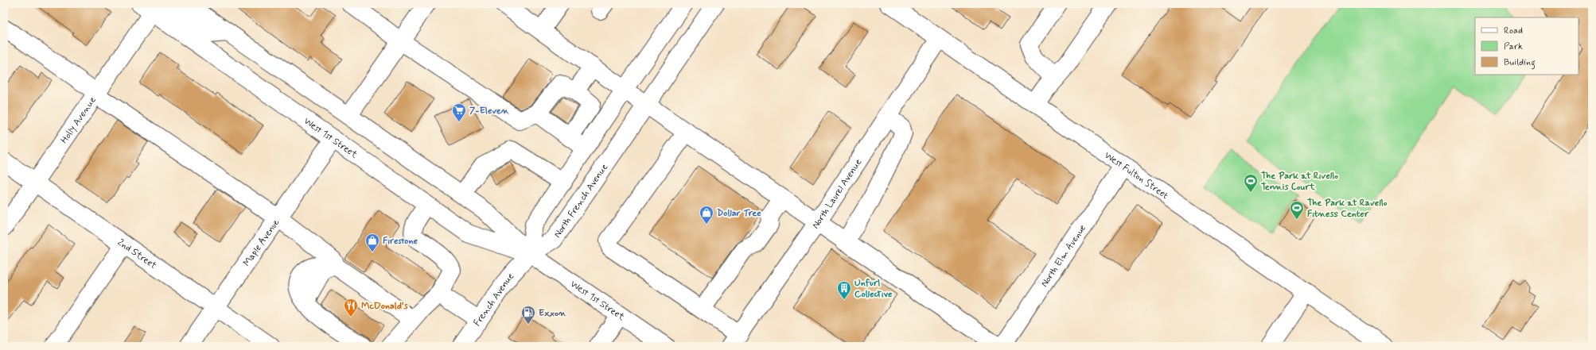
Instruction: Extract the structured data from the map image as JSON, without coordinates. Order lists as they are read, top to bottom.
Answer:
{
  "streets": {
    "street": [
      "Holly Avenue",
      "West 1st Street",
      "West Fulton Street",
      "North Laurel Avenue",
      "North French Avenue",
      "Maple Avenue",
      "2nd Street",
      "North Elm Avenue",
      "French Avenue"
    ]
  },
  "crossings": [
    ["Holly Avenue", "West 1st Street"],
    ["Holly Avenue", "2nd Street"],
    ["West 1st Street", "North French Avenue"],
    ["West 1st Street", "Maple Avenue"],
    ["West 1st Street", "French Avenue"],
    ["West Fulton Street", "North Laurel Avenue"],
    ["West Fulton Street", "North Elm Avenue"],
    ["North French Avenue", "French Avenue"],
    ["Maple Avenue", "2nd Street"]
  ],
  "places": {
    "supermarket": ["7-Eleven"],
    "sports": ["The Park at Rivello Tennis Court", "The Park at Ravello Fitness Center"],
    "shop": ["Dollar Tree", "Firestone"],
    "building": ["Unfurl Collective"],
    "restaurant": ["McDonald's"],
    "fuel station": ["Exxon"]
  },
  "legend": ["Road", "Park", "Building"]
}
